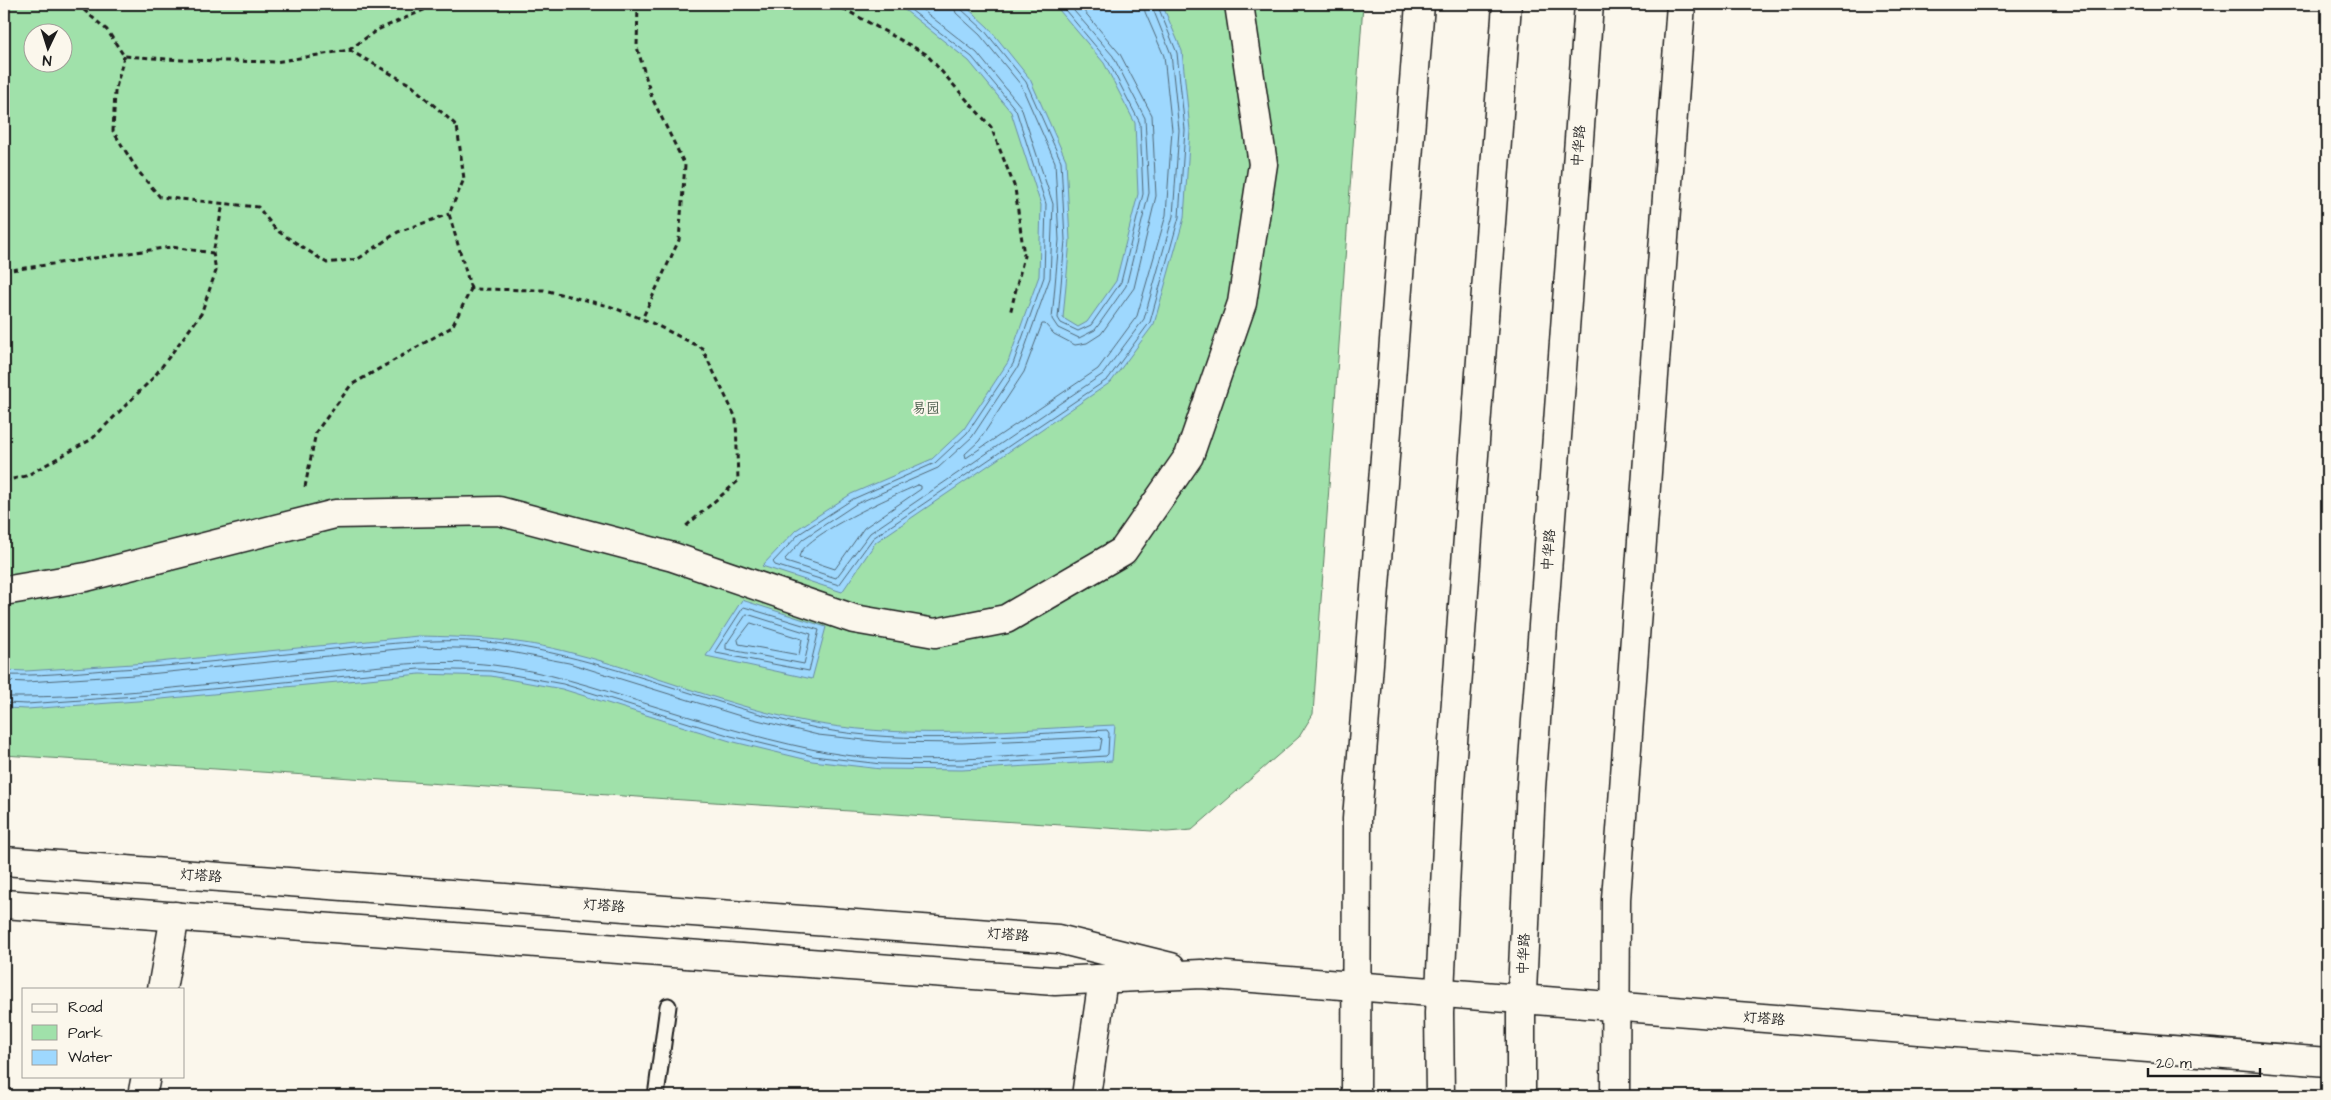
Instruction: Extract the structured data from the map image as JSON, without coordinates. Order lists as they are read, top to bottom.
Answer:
{
  "streets": {
    "main road": ["中华路", "灯塔路"]
  },
  "crossings": [
    ["中华路", "灯塔路"]
  ],
  "parks": ["易园"],
  "legend": ["Road", "Park", "Water"],
  "scale_bar": "20 m",
  "north": "bottom"
}
